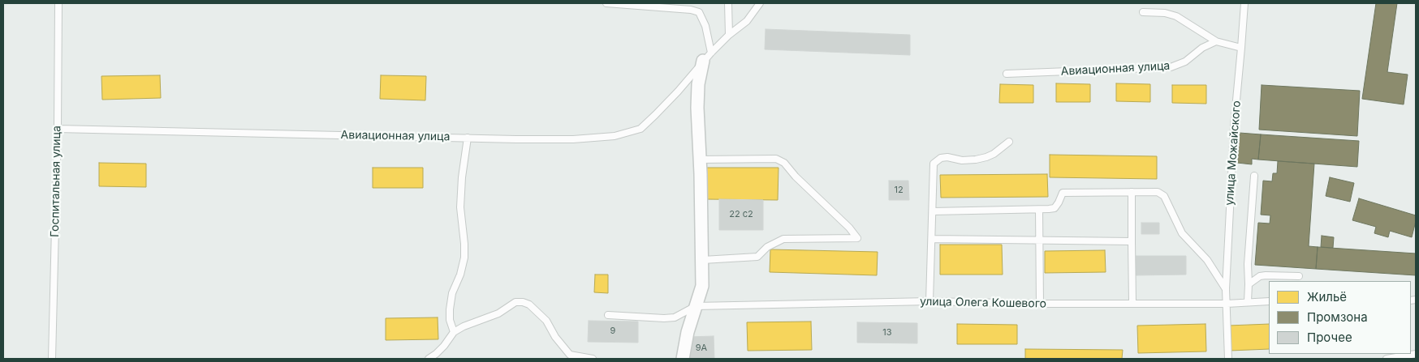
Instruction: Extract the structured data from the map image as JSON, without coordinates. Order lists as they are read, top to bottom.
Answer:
{
  "streets": {
    "lane": [
      "Авиационная улица",
      "улица Можайского",
      "Госпитальная улица",
      "улица Олега Кошевого"
    ]
  },
  "crossings": [
    ["Авиационная улица", "Госпитальная улица"],
    ["улица Можайского", "улица Олега Кошевого"]
  ],
  "house_numbers": [
    "12",
    "22 с2",
    "9",
    "13",
    "9А"
  ],
  "legend": ["Жильё", "Промзона", "Прочее"]
}
